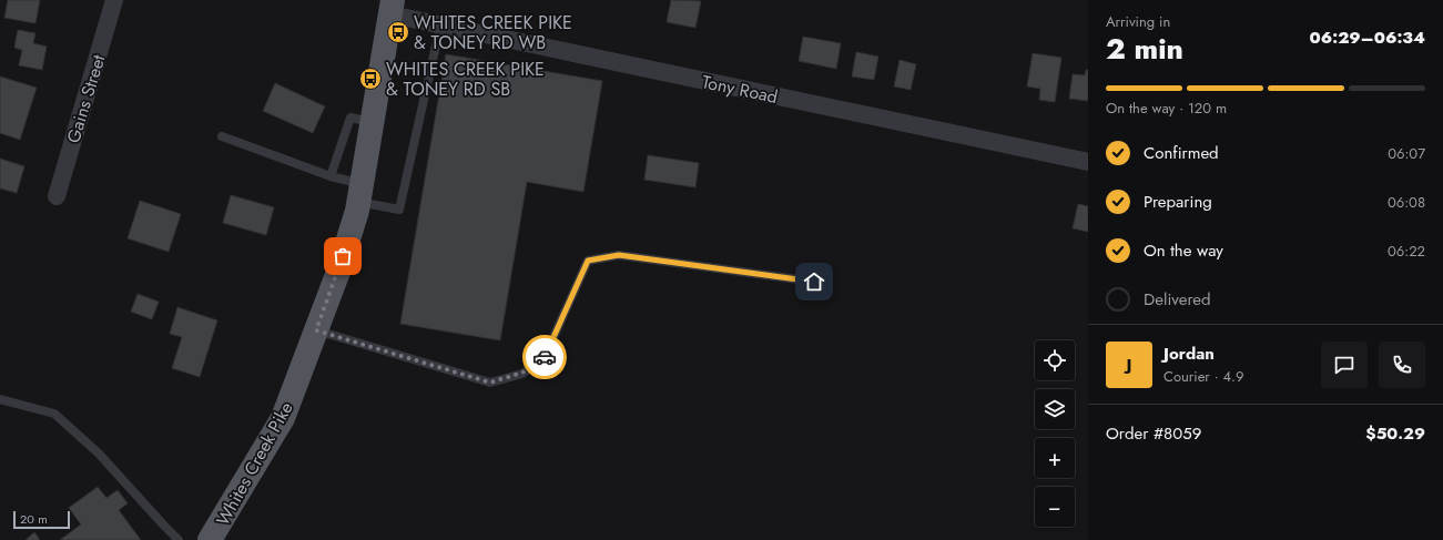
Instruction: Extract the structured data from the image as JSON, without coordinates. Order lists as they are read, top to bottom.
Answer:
{
  "streets": {
    "main road": ["Whites Creek Pike"],
    "street": ["Tony Road", "Gains Street"]
  },
  "crossings": [
    ["Tony Road", "Whites Creek Pike"]
  ],
  "places": {
    "bus stop": ["WHITES CREEK PIKE & TONEY RD WB", "WHITES CREEK PIKE & TONEY RD SB"]
  },
  "scale_bar": "20 m",
  "page": {
    "heading": ["2 min", "Arriving in", "06:29–06:34"],
    "panel": [
      "Jordan",
      "Courier · 4.9",
      "Order #8059",
      "$50.29"
    ],
    "bar": "On the way · 120 m",
    "list": [
      ["Confirmed", "06:07"],
      ["Preparing", "06:08"],
      ["On the way", "06:22"],
      "Delivered"
    ],
    "map_buttons": ["+", "−"],
    "round": "J",
    "scale": "20 m"
  }
}
